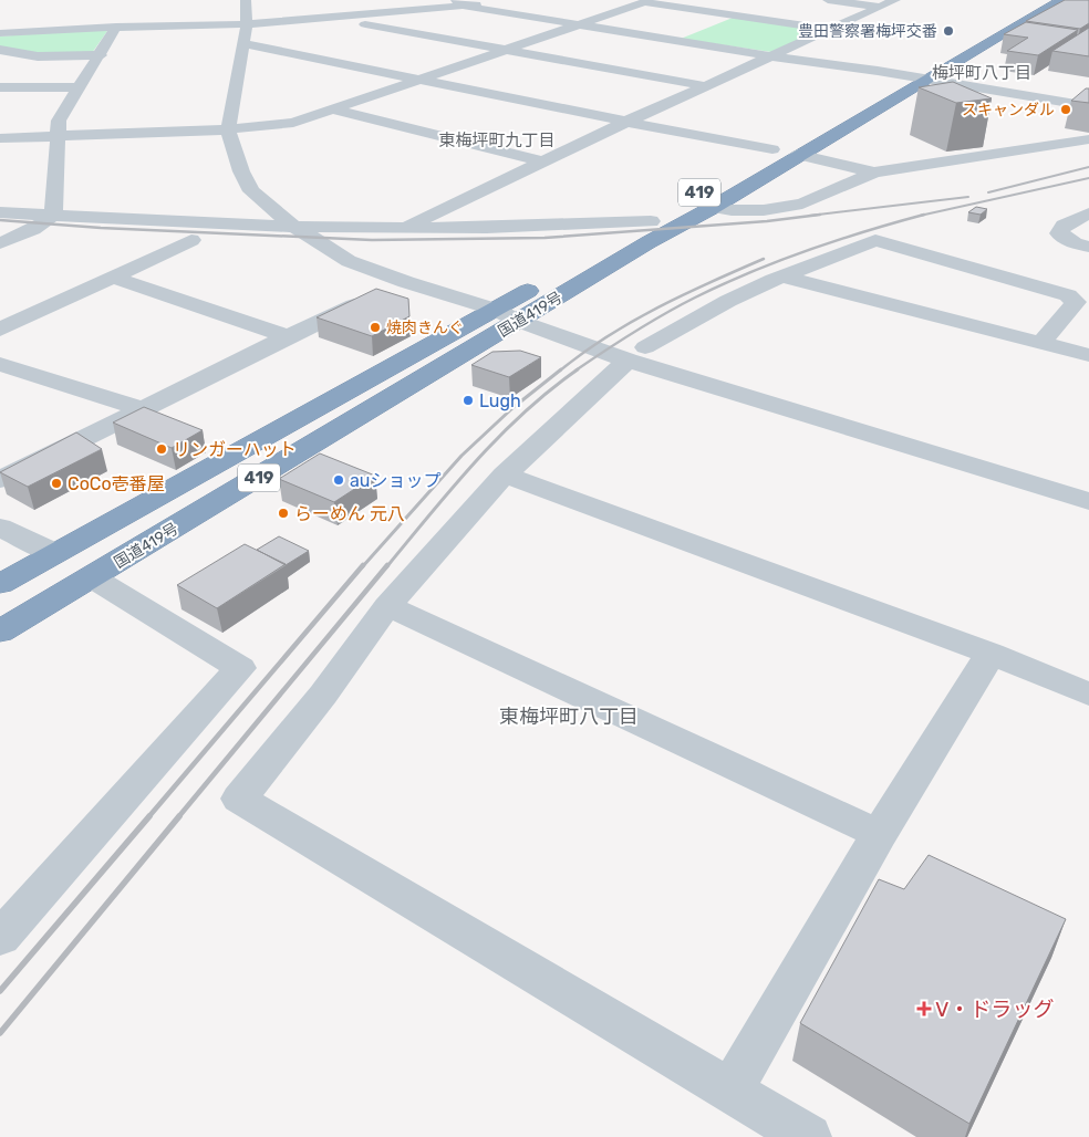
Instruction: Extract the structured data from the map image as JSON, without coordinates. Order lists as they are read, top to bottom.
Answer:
{
  "streets": {
    "highway": ["419", "国道419号"]
  },
  "districts": ["梅坪町八丁目", "東梅坪町九丁目", "東梅坪町八丁目"],
  "places": {
    "other": [
      "豊田警察署梅坪交番",
      "スキャンダル",
      "焼肉きんぐ",
      "Lugh",
      "リンガーハット",
      "auショップ",
      "CoCo壱番屋",
      "らーめん 元八"
    ],
    "health": ["V・ドラッグ"]
  }
}
